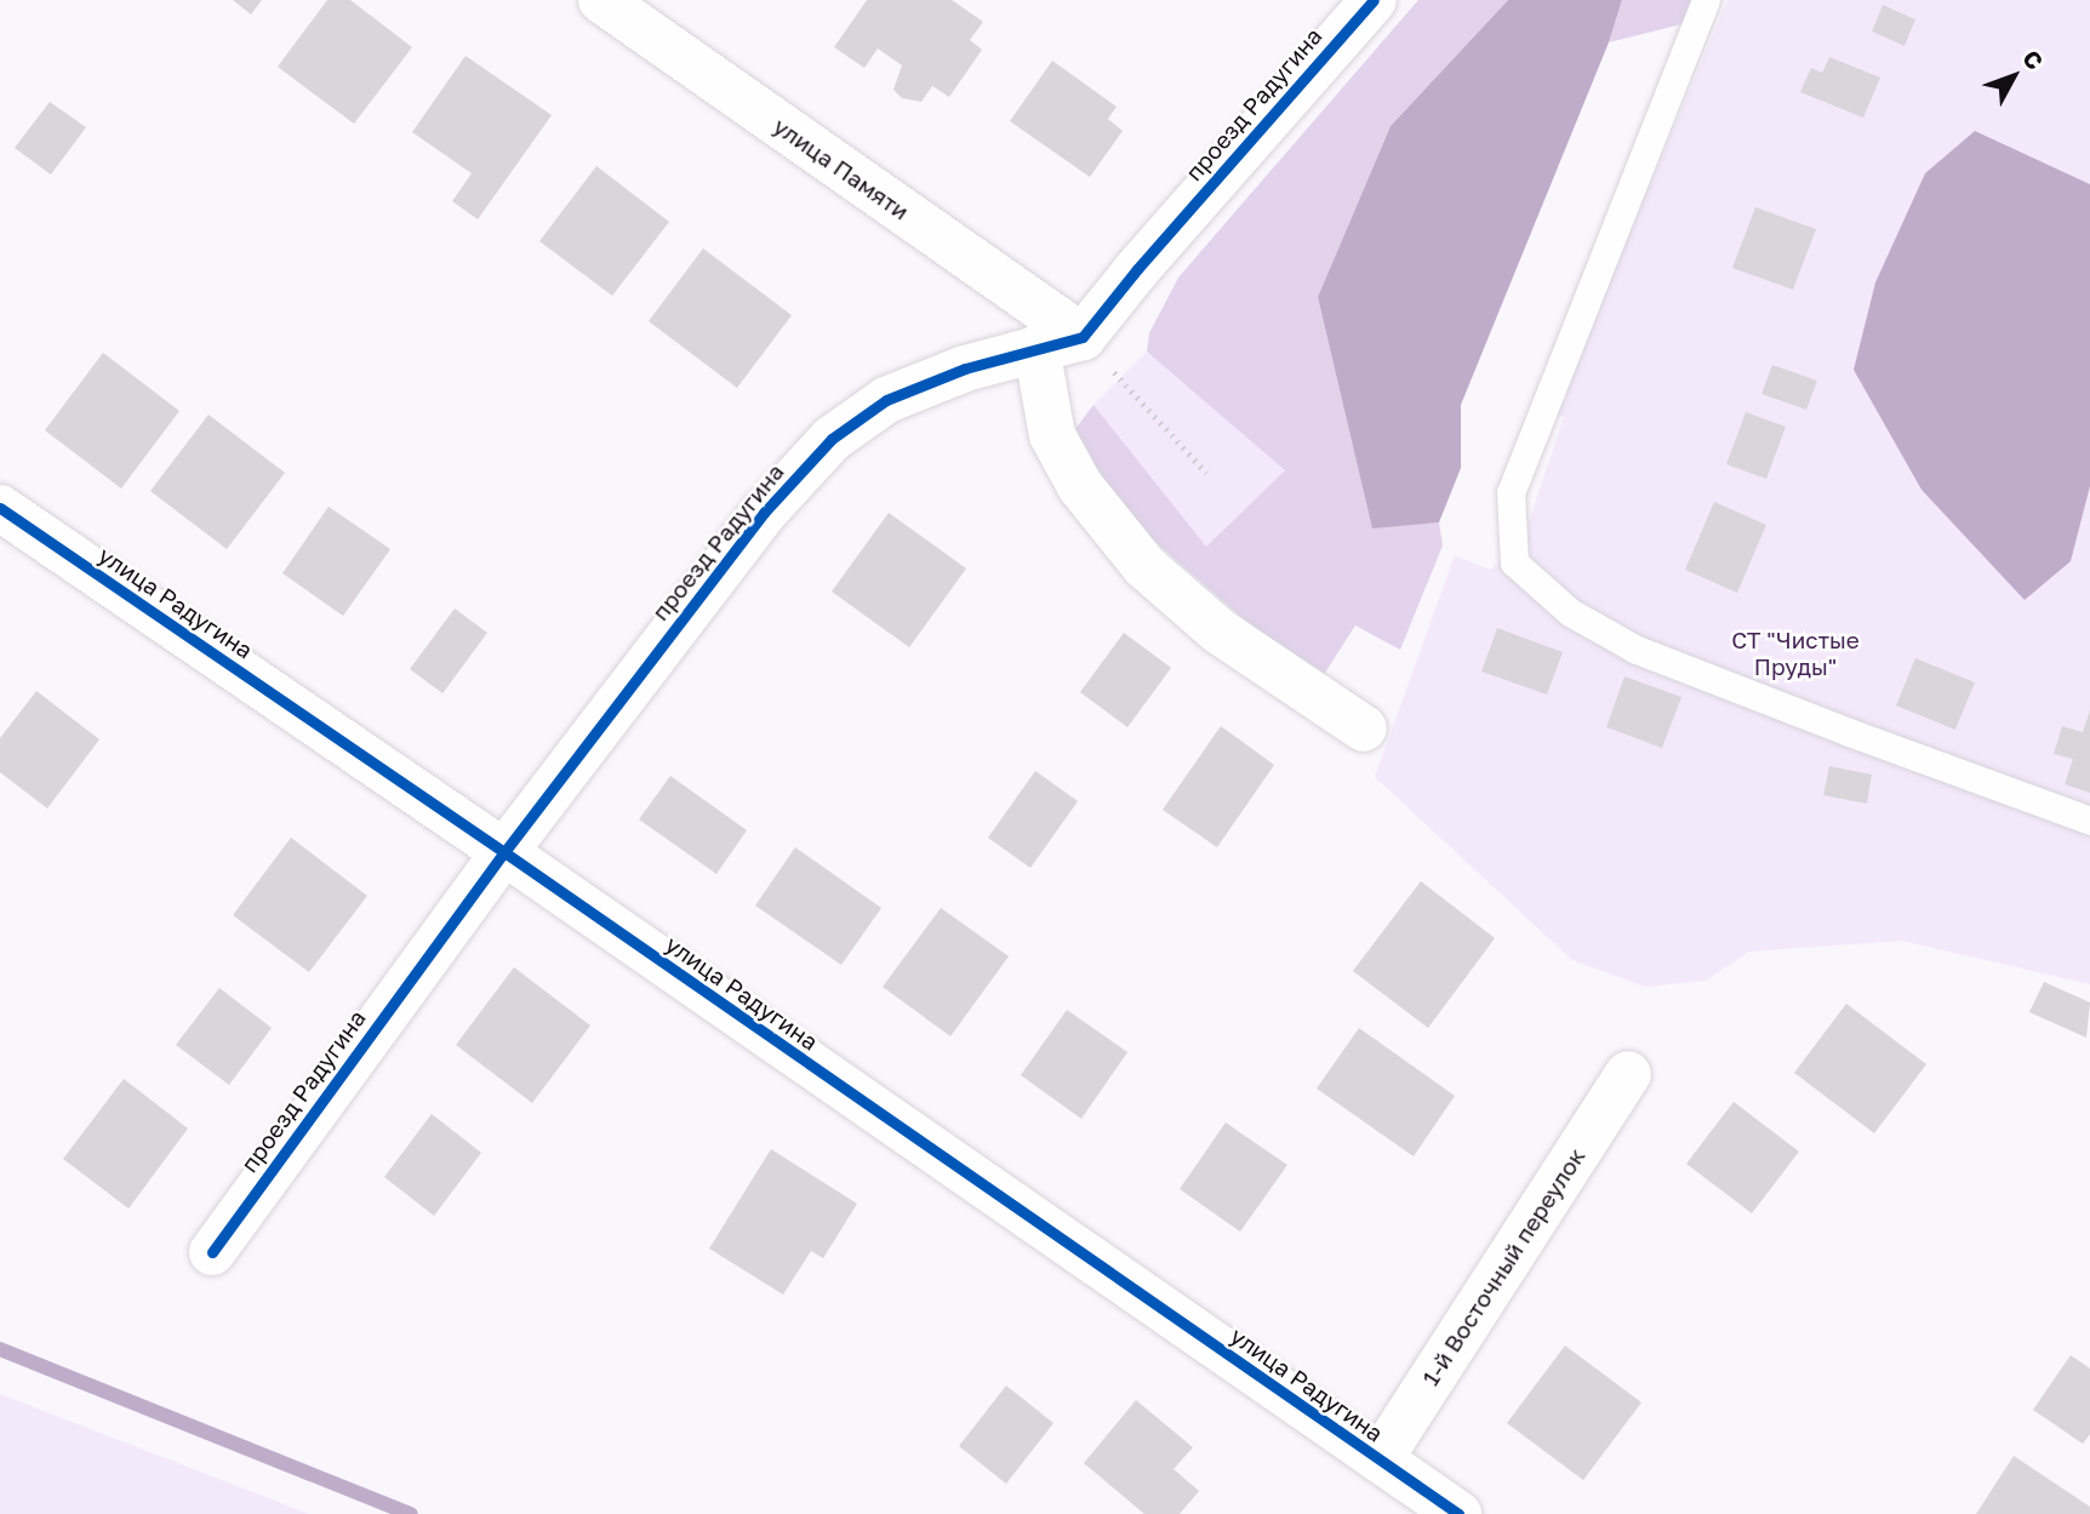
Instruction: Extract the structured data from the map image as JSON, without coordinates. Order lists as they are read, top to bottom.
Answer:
{
  "streets": {
    "street": [
      "проезд Радугина",
      "улица Памяти",
      "улица Радугина",
      "1-й Восточный переулок"
    ]
  },
  "crossings": [
    ["проезд Радугина", "улица Памяти"],
    ["проезд Радугина", "улица Радугина"],
    ["улица Радугина", "1-й Восточный переулок"]
  ],
  "parks": ["СТ \"Чистые Пруды\""],
  "north": "top right"
}
